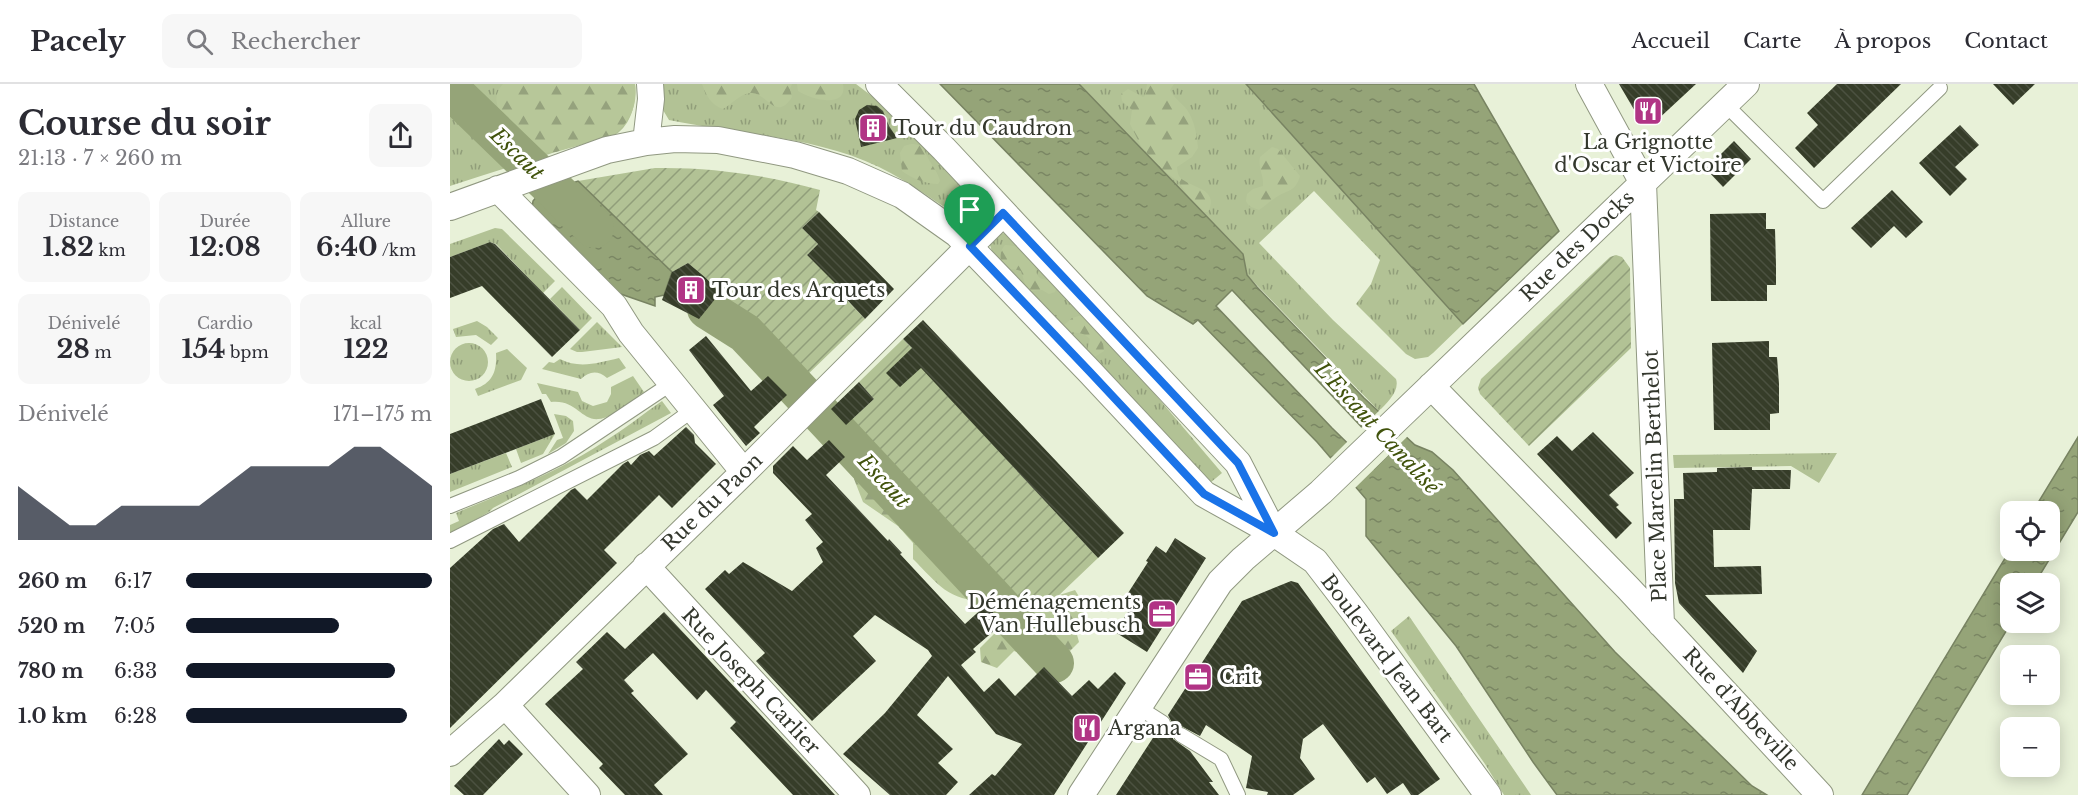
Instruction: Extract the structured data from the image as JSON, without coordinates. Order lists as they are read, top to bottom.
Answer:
{
  "streets": {
    "street": [
      "Rue des Docks",
      "Place Marcelin Berthelot",
      "Rue du Paon",
      "Boulevard Jean Bart",
      "Rue Joseph Carlier",
      "Rue d'Abbeville"
    ]
  },
  "crossings": [
    ["Rue des Docks", "Place Marcelin Berthelot"],
    ["Rue des Docks", "Boulevard Jean Bart"],
    ["Place Marcelin Berthelot", "Rue d'Abbeville"],
    ["Rue du Paon", "Boulevard Jean Bart"],
    ["Rue du Paon", "Rue Joseph Carlier"]
  ],
  "water": ["Escaut", "L'Escaut Canalisé"],
  "places": {
    "restaurant": ["La Grignotte d'Oscar et Victoire", "Argana"],
    "building": ["Tour du Caudron", "Tour des Arquets"],
    "office": ["Déménagements Van Hullebusch", "Crit"]
  },
  "page": {
    "header": "Pacely",
    "search": "Rechercher",
    "nav": [
      "Accueil",
      "Carte",
      "À propos",
      "Contact"
    ],
    "heading": ["Course du soir", "21:13 · 7 × 260 m"],
    "stats": [
      ["Distance", "1.82 km"],
      ["Durée", "12:08"],
      ["Allure", "6:40 /km"],
      ["Dénivelé", "28 m"],
      ["Cardio", "154 bpm"],
      ["kcal", "122"]
    ],
    "chart": ["Dénivelé", "171–175 m"],
    "map_buttons": ["+", "−"],
    "list": [
      {
        "name": "260 m",
        "note": "6:17"
      },
      {
        "name": "520 m",
        "note": "7:05"
      },
      {
        "name": "780 m",
        "note": "6:33"
      },
      {
        "name": "1.0 km",
        "note": "6:28"
      }
    ]
  }
}
